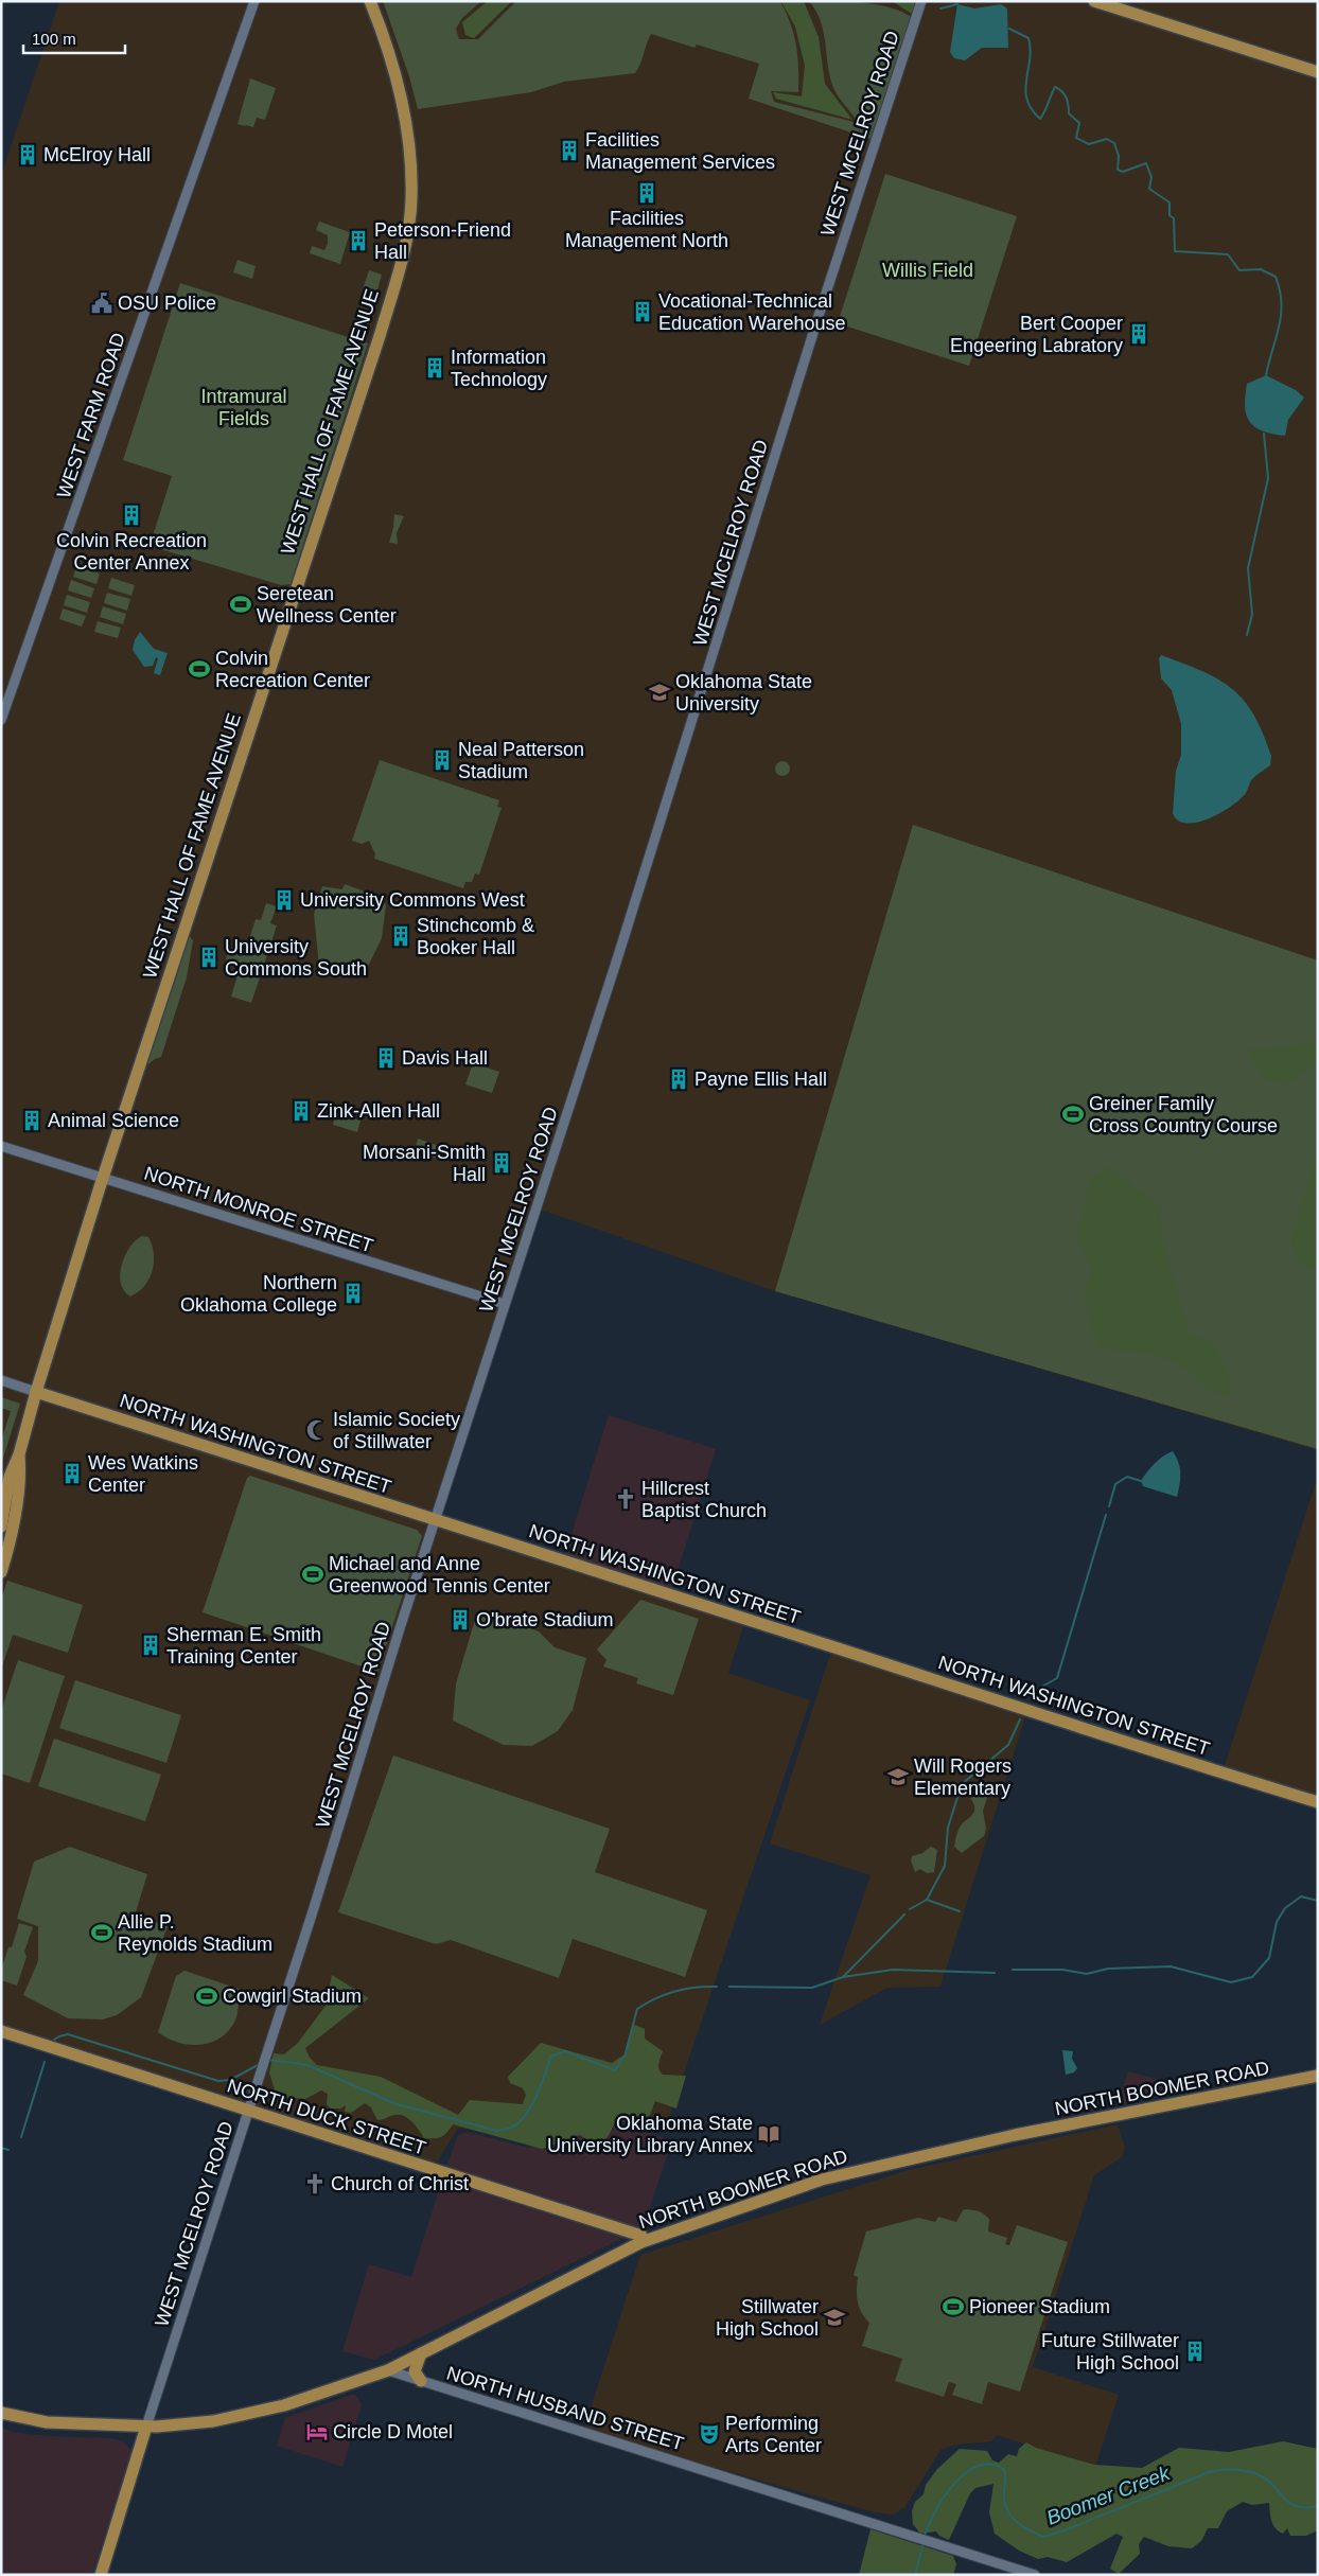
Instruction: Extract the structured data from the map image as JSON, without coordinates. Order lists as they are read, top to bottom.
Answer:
{
  "streets": {
    "main road": [
      "WEST HALL OF FAME AVENUE",
      "NORTH WASHINGTON STREET",
      "NORTH BOOMER ROAD",
      "NORTH DUCK STREET"
    ],
    "street": [
      "WEST MCELROY ROAD",
      "WEST FARM ROAD",
      "NORTH MONROE STREET",
      "NORTH HUSBAND STREET"
    ]
  },
  "crossings": [
    ["WEST MCELROY ROAD", "NORTH MONROE STREET"],
    ["WEST MCELROY ROAD", "NORTH WASHINGTON STREET"],
    ["WEST MCELROY ROAD", "NORTH BOOMER ROAD"],
    ["WEST MCELROY ROAD", "NORTH DUCK STREET"],
    ["WEST HALL OF FAME AVENUE", "NORTH MONROE STREET"],
    ["WEST HALL OF FAME AVENUE", "NORTH WASHINGTON STREET"],
    ["NORTH BOOMER ROAD", "NORTH HUSBAND STREET"]
  ],
  "water": ["Boomer Creek"],
  "parks": ["Willis Field", "Intramural Fields"],
  "places": {
    "building": [
      "Facilities Management Services",
      "McElroy Hall",
      "Facilities Management North",
      "Peterson-Friend Hall",
      "Vocational-Technical Education Warehouse",
      "Bert Cooper Engeering Labratory",
      "Information Technology",
      "Colvin Recreation Center Annex",
      "Neal Patterson Stadium",
      "University Commons West",
      "Stinchcomb & Booker Hall",
      "University Commons South",
      "Davis Hall",
      "Payne Ellis Hall",
      "Zink-Allen Hall",
      "Animal Science",
      "Morsani-Smith Hall",
      "Northern Oklahoma College",
      "Wes Watkins Center",
      "O'brate Stadium",
      "Sherman E. Smith Training Center",
      "Future Stillwater High School"
    ],
    "public building": ["OSU Police"],
    "sports": [
      "Seretean Wellness Center",
      "Colvin Recreation Center",
      "Greiner Family Cross Country Course",
      "Michael and Anne Greenwood Tennis Center",
      "Allie P. Reynolds Stadium",
      "Cowgirl Stadium",
      "Pioneer Stadium"
    ],
    "school or university": ["Oklahoma State University", "Will Rogers Elementary", "Stillwater High School"],
    "mosque": ["Islamic Society of Stillwater"],
    "church": ["Hillcrest Baptist Church", "Church of Christ"],
    "library": ["Oklahoma State University Library Annex"],
    "hotel": ["Circle D Motel"],
    "theatre": ["Performing Arts Center"]
  },
  "scale_bar": "100 m"
}
